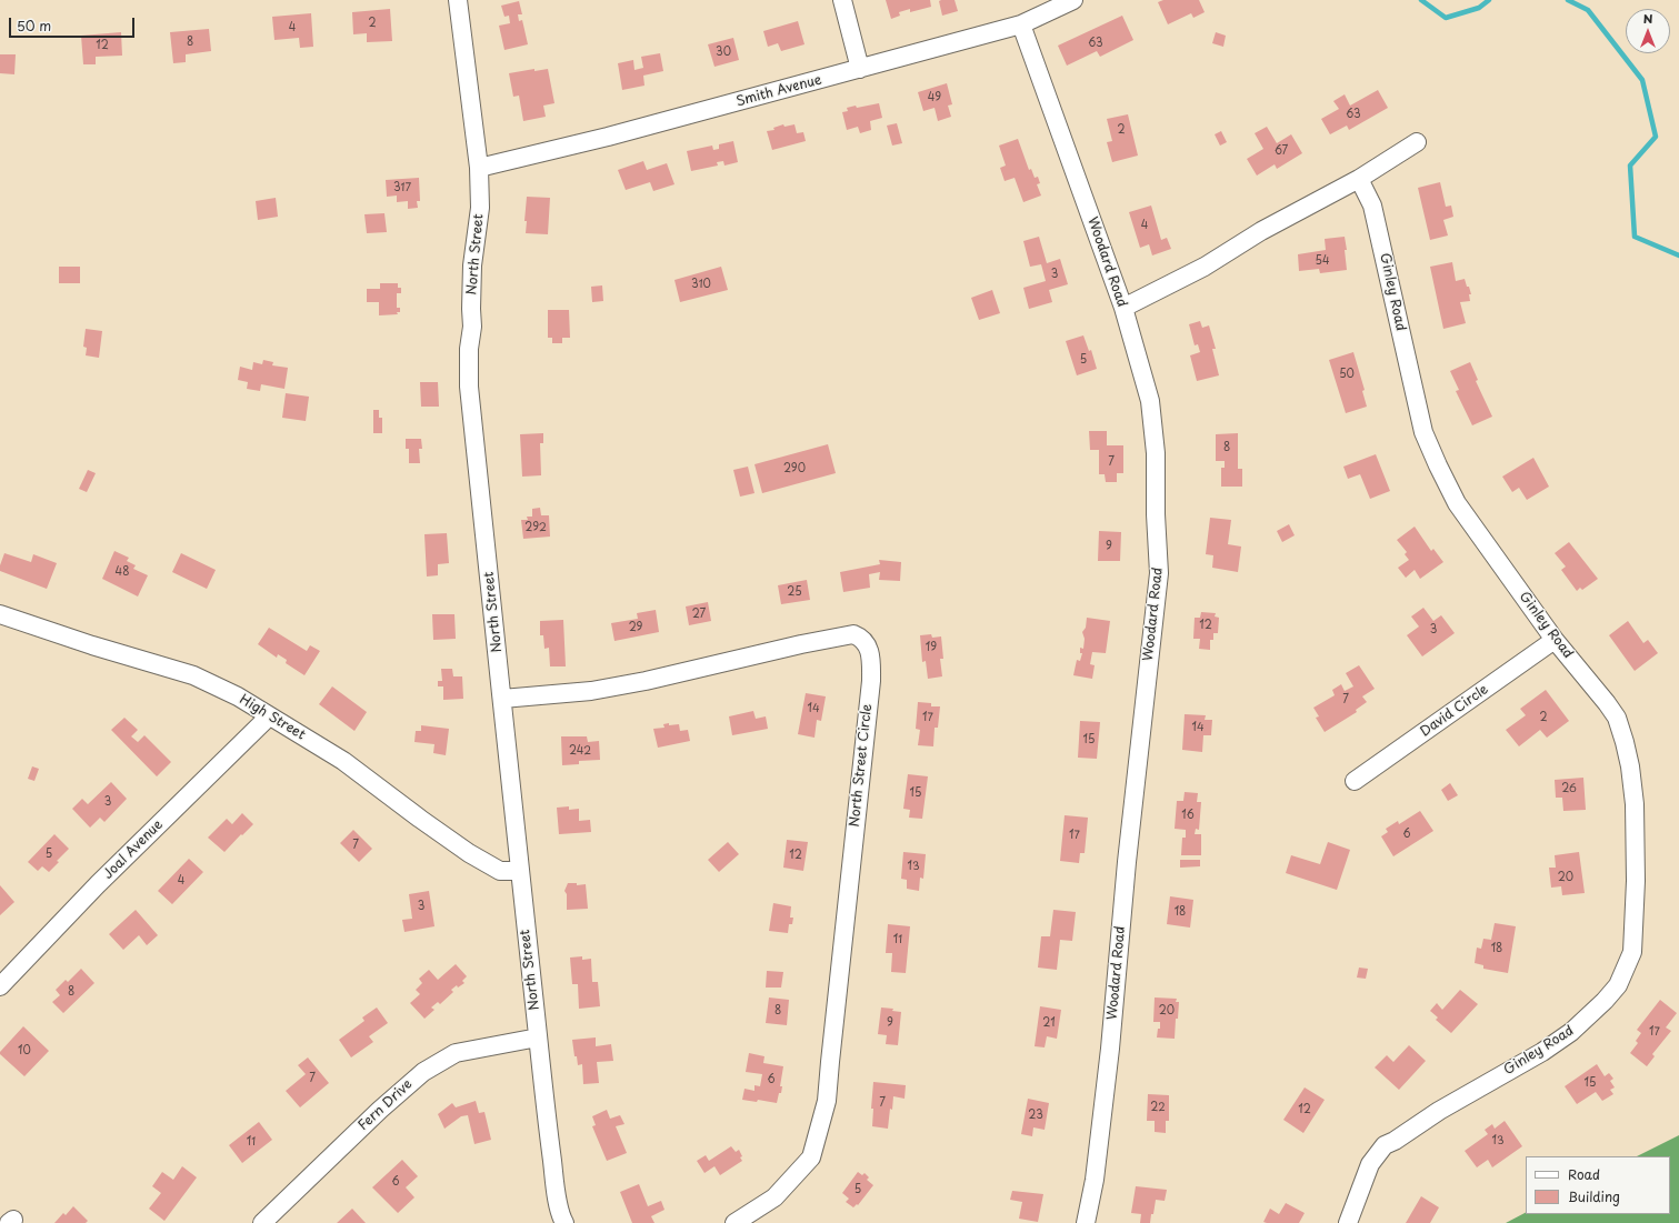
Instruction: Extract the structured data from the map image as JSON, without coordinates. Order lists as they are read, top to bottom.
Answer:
{
  "streets": {
    "street": [
      "Smith Avenue",
      "North Street",
      "Woodard Road",
      "Ginley Road",
      "David Circle",
      "High Street",
      "North Street Circle",
      "Joal Avenue",
      "Fern Drive"
    ]
  },
  "crossings": [
    ["Smith Avenue", "North Street"],
    ["Smith Avenue", "Woodard Road"],
    ["North Street", "High Street"],
    ["North Street", "North Street Circle"],
    ["North Street", "Fern Drive"],
    ["Ginley Road", "David Circle"],
    ["High Street", "Joal Avenue"]
  ],
  "house_numbers": [
    "2",
    "4",
    "8",
    "63",
    "12",
    "30",
    "49",
    "63",
    "2",
    "67",
    "317",
    "4",
    "54",
    "3",
    "310",
    "5",
    "50",
    "8",
    "7",
    "290",
    "292",
    "9",
    "48",
    "25",
    "27",
    "12",
    "29",
    "3",
    "19",
    "7",
    "14",
    "17",
    "2",
    "14",
    "15",
    "242",
    "26",
    "15",
    "3",
    "16",
    "6",
    "17",
    "7",
    "5",
    "12",
    "13",
    "20",
    "4",
    "3",
    "18",
    "11",
    "18",
    "8",
    "8",
    "20",
    "9",
    "21",
    "17",
    "10",
    "7",
    "6",
    "15",
    "7",
    "22",
    "12",
    "23",
    "13",
    "11",
    "6",
    "5"
  ],
  "legend": ["Road", "Building"],
  "scale_bar": "50 m",
  "north": "top"
}
